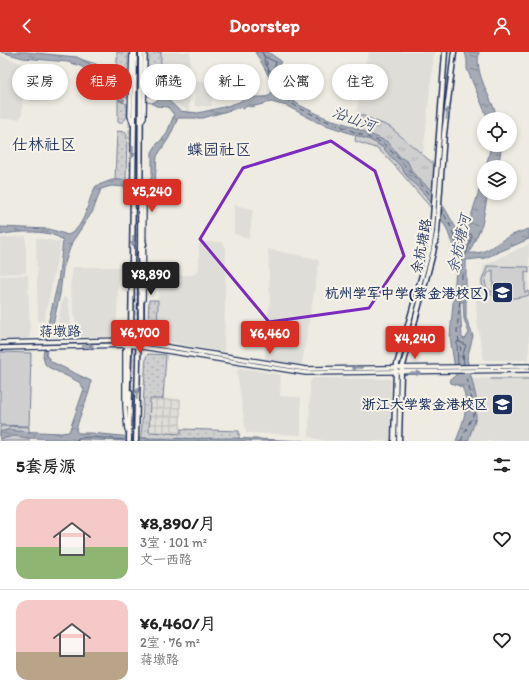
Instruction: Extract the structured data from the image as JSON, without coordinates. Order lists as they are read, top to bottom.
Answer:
{
  "streets": {
    "main road": ["余杭塘路", "蒋墩路"]
  },
  "crossings": [
    ["余杭塘路", "蒋墩路"]
  ],
  "districts": ["仕林社区", "蝶园社区"],
  "water": ["沿山河", "余杭塘河"],
  "places": {
    "school or university": ["杭州学军中学(紫金港校区)", "浙江大学紫金港校区"]
  },
  "page": {
    "header": "Doorstep",
    "chip": [
      "买房",
      "租房",
      "筛选",
      "新上",
      "公寓",
      "住宅"
    ],
    "price": [
      "¥5,240",
      "¥8,890",
      "¥6,700",
      "¥6,460",
      "¥4,240"
    ],
    "heading": "5套房源",
    "list": [
      {
        "name": "¥8,890/月",
        "note": "3室 · 101 m² · 文一西路"
      },
      {
        "name": "¥6,460/月",
        "note": "2室 · 76 m² · 蒋墩路"
      }
    ]
  }
}
